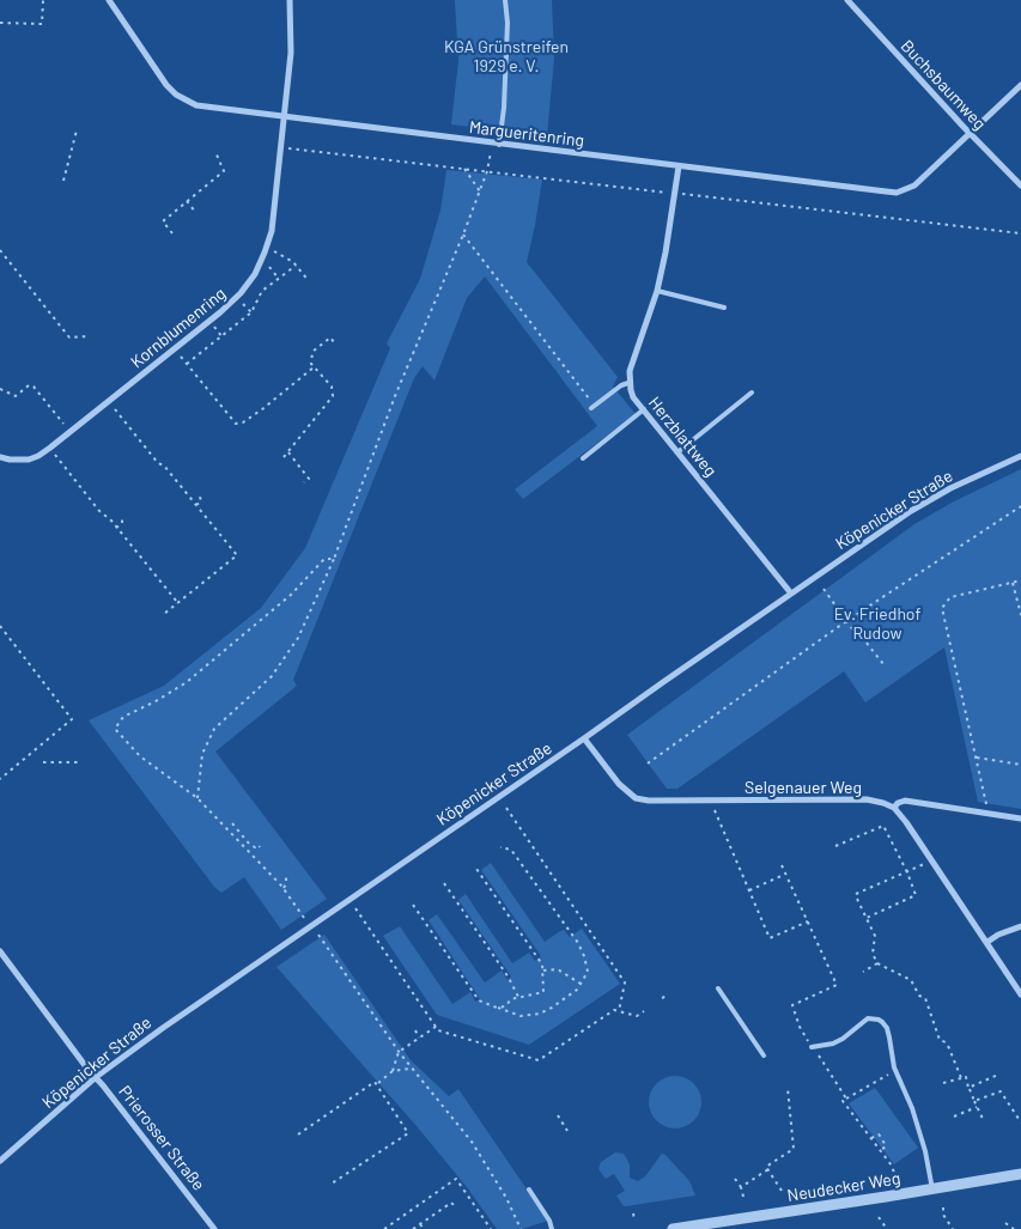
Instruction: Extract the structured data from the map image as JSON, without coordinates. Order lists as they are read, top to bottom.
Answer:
{
  "streets": {
    "street": [
      "Buchsbaumweg",
      "Margueritenring",
      "Kornblumenring",
      "Herzblattweg",
      "Köpenicker Straße",
      "Selgenauer Weg",
      "Prierosser Straße",
      "Neudecker Weg"
    ]
  },
  "crossings": [
    ["Buchsbaumweg", "Margueritenring"],
    ["Margueritenring", "Kornblumenring"],
    ["Herzblattweg", "Köpenicker Straße"],
    ["Köpenicker Straße", "Selgenauer Weg"],
    ["Köpenicker Straße", "Prierosser Straße"]
  ],
  "parks": ["KGA Grünstreifen 1929 e. V.", "Ev. Friedhof Rudow"]
}
